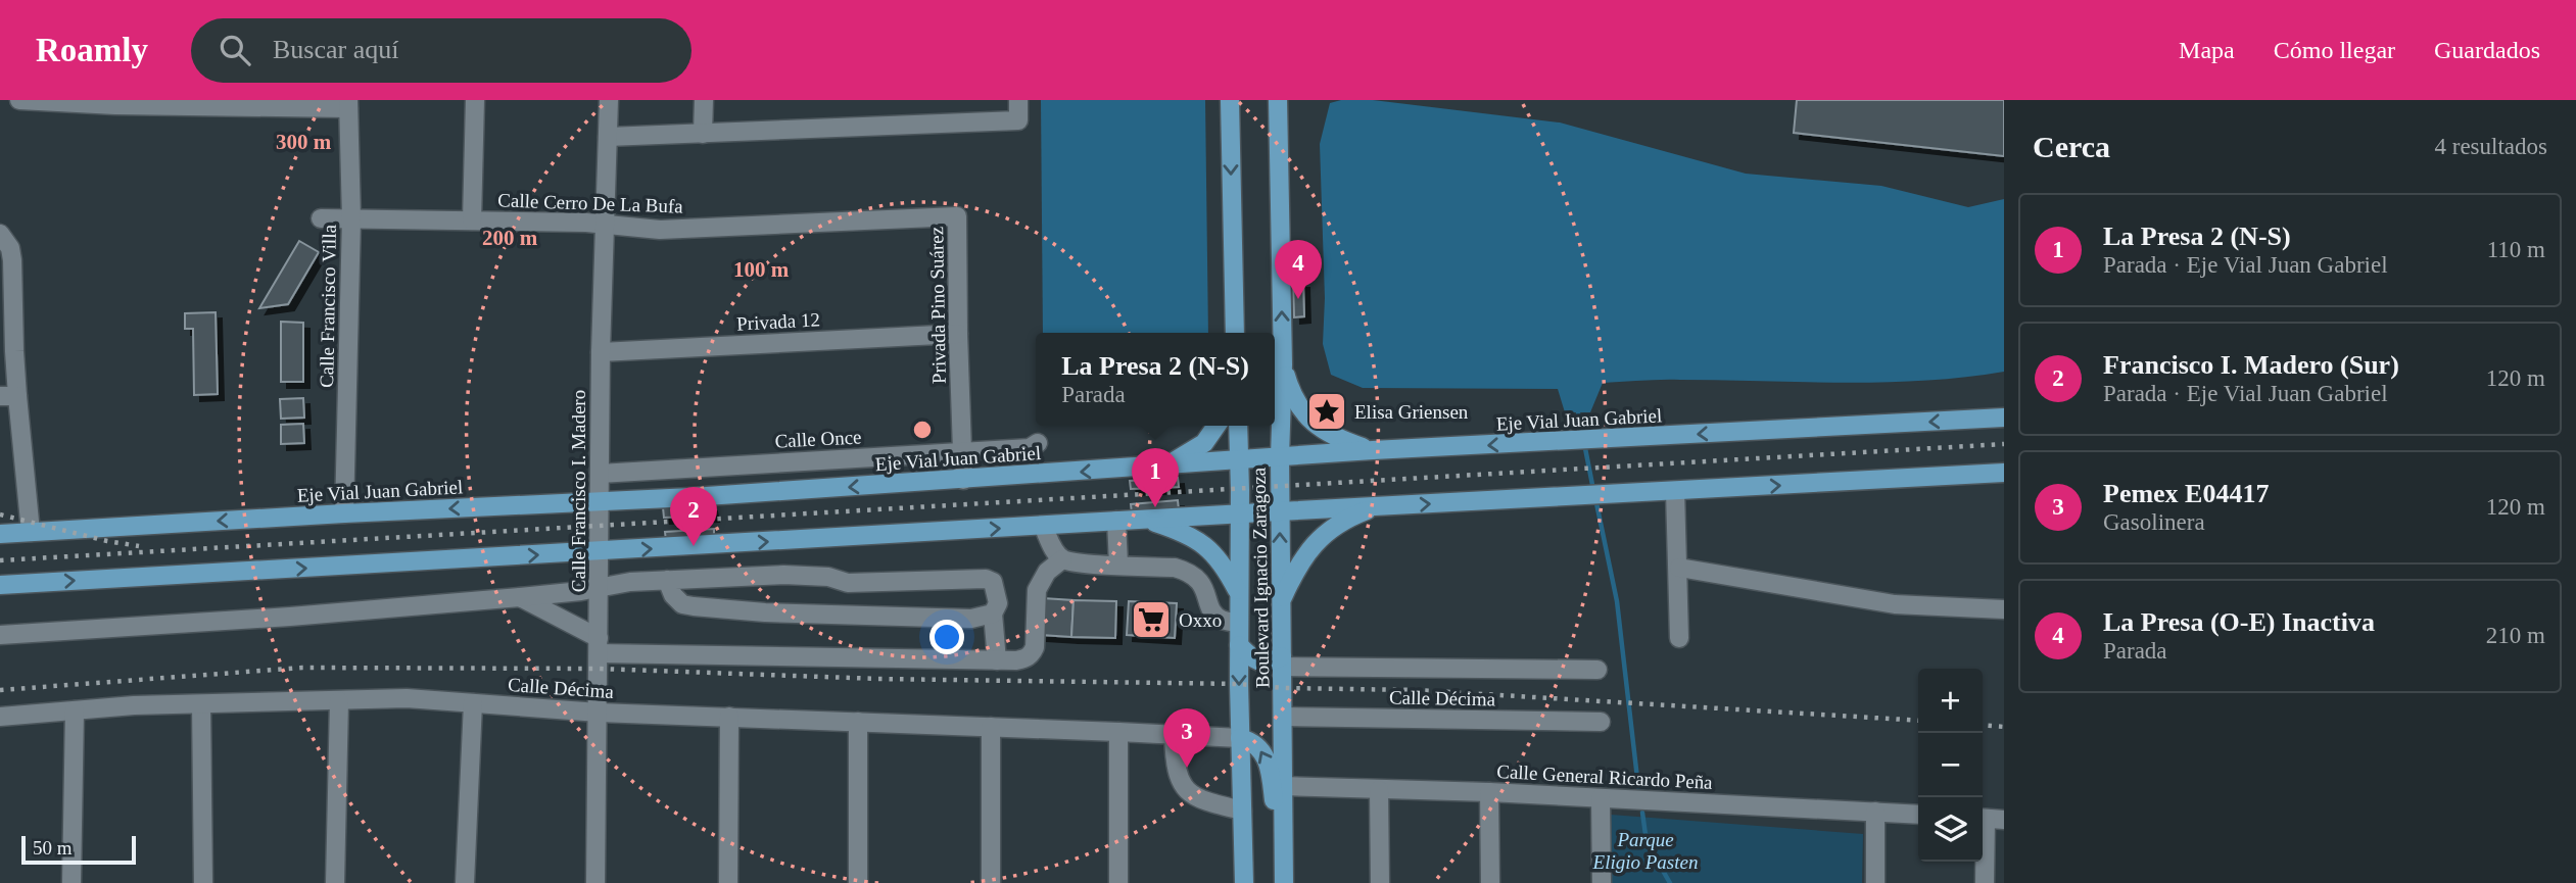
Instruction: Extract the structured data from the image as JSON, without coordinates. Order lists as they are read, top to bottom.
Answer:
{
  "streets": {
    "main road": ["Eje Vial Juan Gabriel", "Boulevard Ignacio Zaragoza"],
    "street": [
      "Calle Cerro De La Bufa",
      "Privada Pino Suárez",
      "Calle Francisco Villa",
      "Privada 12",
      "Calle Once",
      "Calle Francisco I. Madero",
      "Calle Décima",
      "Calle General Ricardo Peña"
    ]
  },
  "crossings": [
    ["Calle Cerro De La Bufa", "Privada Pino Suárez"],
    ["Calle Cerro De La Bufa", "Calle Francisco Villa"],
    ["Calle Cerro De La Bufa", "Calle Francisco I. Madero"],
    ["Privada Pino Suárez", "Privada 12"],
    ["Privada Pino Suárez", "Eje Vial Juan Gabriel"],
    ["Privada Pino Suárez", "Calle Once"],
    ["Calle Francisco Villa", "Eje Vial Juan Gabriel"],
    ["Privada 12", "Calle Francisco I. Madero"],
    ["Eje Vial Juan Gabriel", "Calle Francisco I. Madero"],
    ["Eje Vial Juan Gabriel", "Boulevard Ignacio Zaragoza"],
    ["Calle Once", "Calle Francisco I. Madero"],
    ["Calle Francisco I. Madero", "Calle Décima"],
    ["Boulevard Ignacio Zaragoza", "Calle Décima"],
    ["Boulevard Ignacio Zaragoza", "Calle General Ricardo Peña"]
  ],
  "parks": ["Parque Eligio Pasten"],
  "places": {
    "place": ["Elisa Griensen"],
    "supermarket": ["Oxxo"]
  },
  "scale_bar": "50 m",
  "page": {
    "header": "Roamly",
    "search": "Buscar aquí",
    "nav": ["Mapa", "Cómo llegar", "Guardados"],
    "heading": ["Cerca", "4 resultados"],
    "list": [
      {
        "mark": "1",
        "name": "La Presa 2 (N-S)",
        "note": "Parada · Eje Vial Juan Gabriel",
        "value": "110 m"
      },
      {
        "mark": "2",
        "name": "Francisco I. Madero (Sur)",
        "note": "Parada · Eje Vial Juan Gabriel",
        "value": "120 m"
      },
      {
        "mark": "3",
        "name": "Pemex E04417",
        "note": "Gasolinera",
        "value": "120 m"
      },
      {
        "mark": "4",
        "name": "La Presa (O-E) Inactiva",
        "note": "Parada",
        "value": "210 m"
      }
    ],
    "pins": [
      "4",
      "1",
      "2",
      "3"
    ],
    "popup": ["La Presa 2 (N-S)", "Parada"],
    "map_buttons": ["+", "−"],
    "scale": "50 m"
  },
  "rings": ["300 m", "200 m", "100 m"]
}
